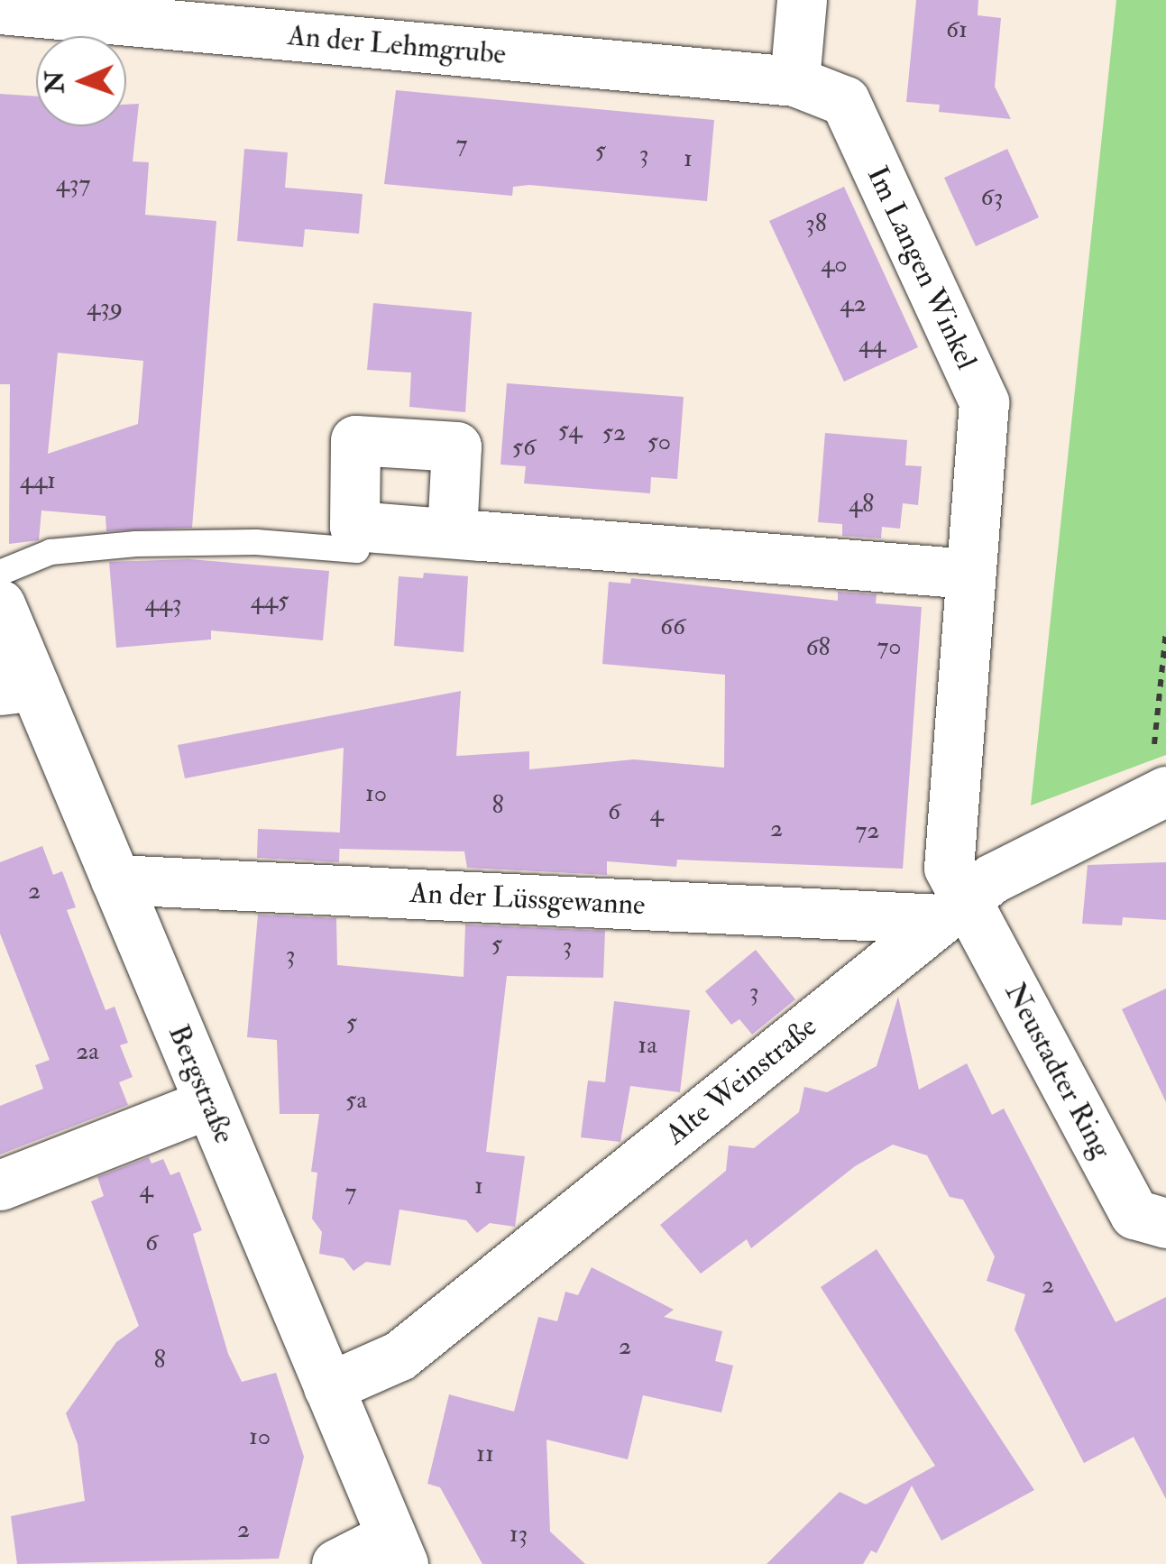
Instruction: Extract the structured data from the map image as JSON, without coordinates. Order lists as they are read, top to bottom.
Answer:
{
  "streets": {
    "street": [
      "An der Lehmgrube",
      "Im Langen Winkel",
      "An der Lüssgewanne",
      "Neustadter Ring",
      "Alte Weinstraße",
      "Bergstraße"
    ]
  },
  "crossings": [
    ["An der Lehmgrube", "Im Langen Winkel"],
    ["Im Langen Winkel", "An der Lüssgewanne"],
    ["Im Langen Winkel", "Neustadter Ring"],
    ["Im Langen Winkel", "Alte Weinstraße"],
    ["An der Lüssgewanne", "Neustadter Ring"],
    ["An der Lüssgewanne", "Alte Weinstraße"],
    ["An der Lüssgewanne", "Bergstraße"],
    ["Neustadter Ring", "Alte Weinstraße"],
    ["Alte Weinstraße", "Bergstraße"]
  ],
  "house_numbers": [
    "61",
    "7",
    "5",
    "3",
    "1",
    "437",
    "63",
    "38",
    "40",
    "42",
    "439",
    "44",
    "54",
    "52",
    "50",
    "56",
    "441",
    "48",
    "445",
    "443",
    "66",
    "70",
    "68",
    "10",
    "8",
    "6",
    "4",
    "2",
    "72",
    "2",
    "5",
    "3",
    "3",
    "3",
    "5",
    "1a",
    "2a",
    "5a",
    "1",
    "4",
    "7",
    "6",
    "2",
    "2",
    "8",
    "10",
    "11",
    "2",
    "13"
  ],
  "north": "left"
}
